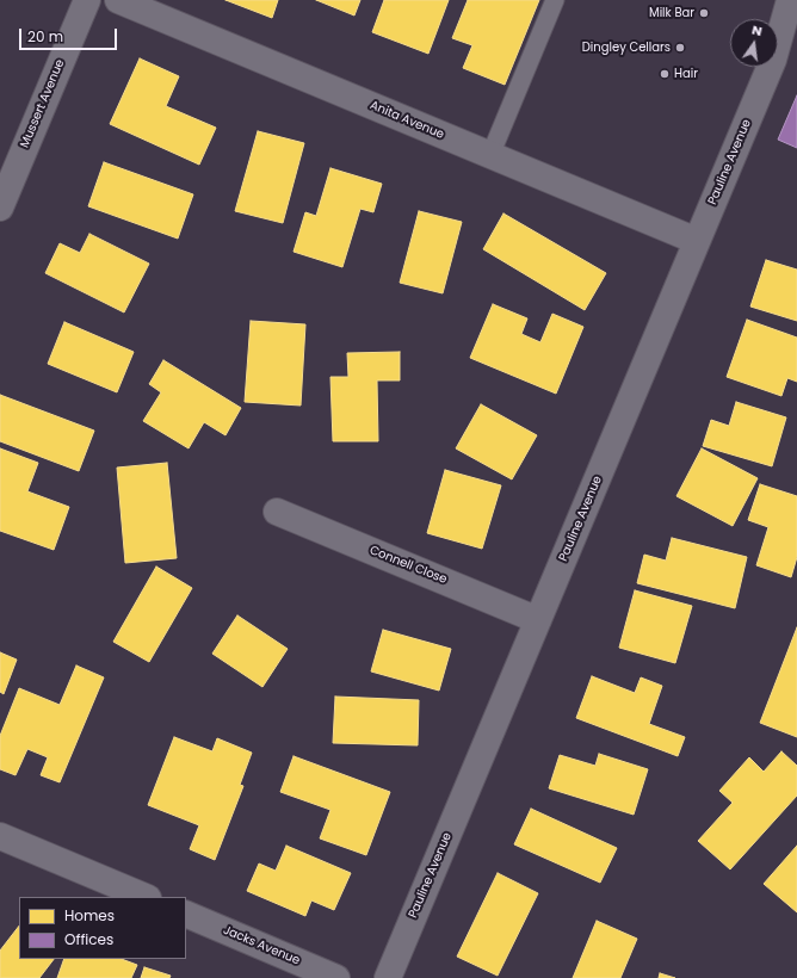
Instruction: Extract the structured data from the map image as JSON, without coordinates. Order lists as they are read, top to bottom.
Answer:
{
  "streets": {
    "street": [
      "Mussert Avenue",
      "Anita Avenue",
      "Pauline Avenue",
      "Connell Close",
      "Jacks Avenue"
    ]
  },
  "crossings": [
    ["Anita Avenue", "Pauline Avenue"],
    ["Pauline Avenue", "Connell Close"]
  ],
  "places": ["Milk Bar", "Dingley Cellars", "Hair"],
  "legend": ["Homes", "Offices"],
  "scale_bar": "20 m",
  "north": "top"
}
